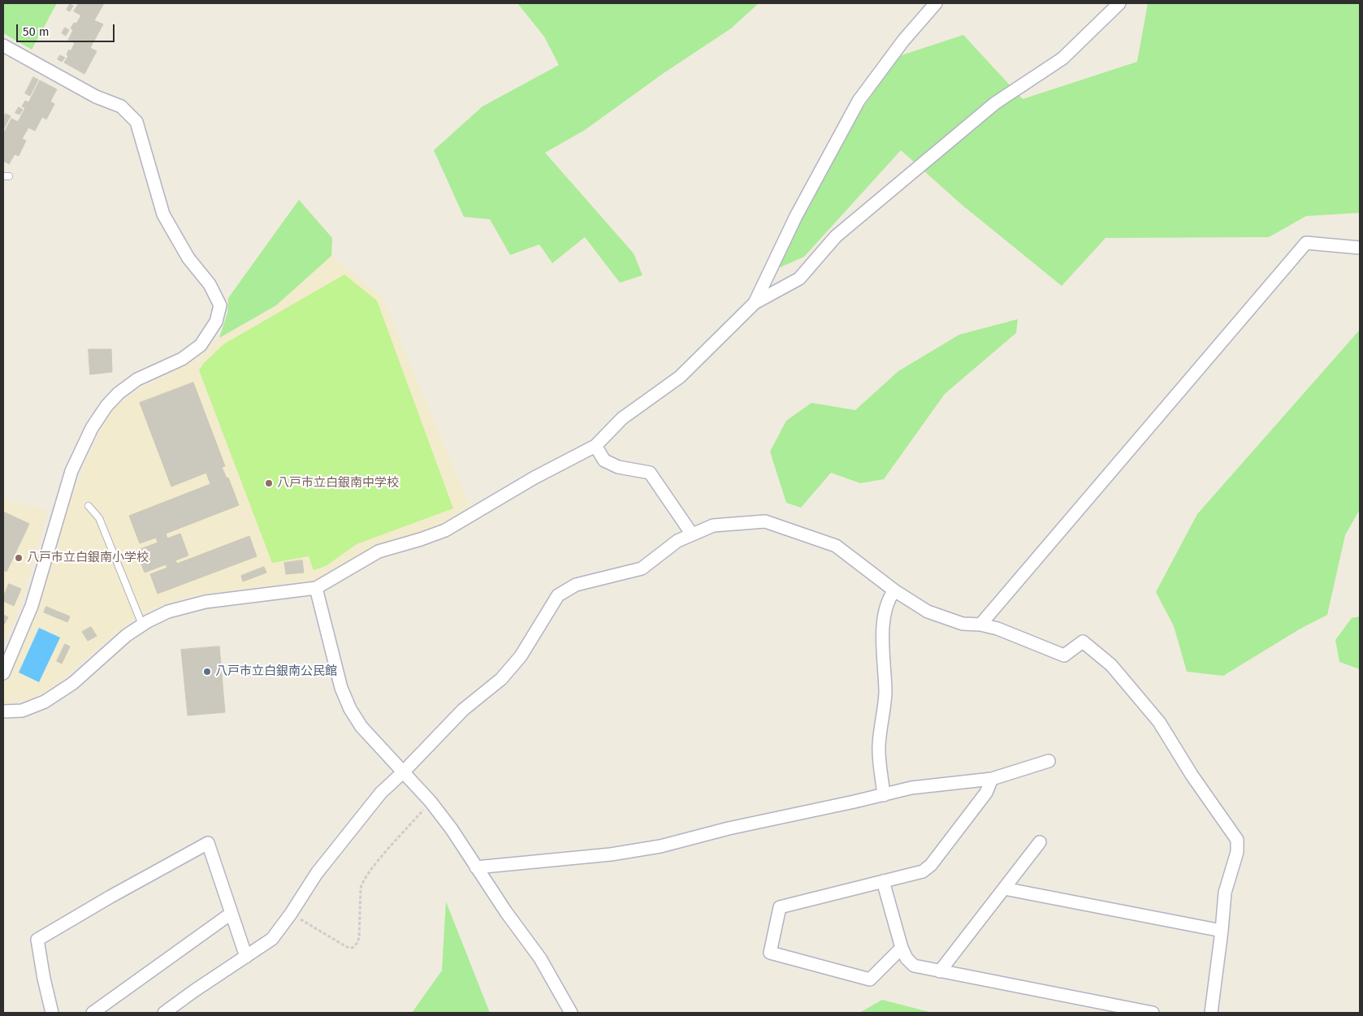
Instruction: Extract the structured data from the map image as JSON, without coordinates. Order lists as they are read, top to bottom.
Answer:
{
  "places": ["八戸市立白銀南中学校", "八戸市立白銀南小学校", "八戸市立白銀南公民館"],
  "scale_bar": "50 m"
}
